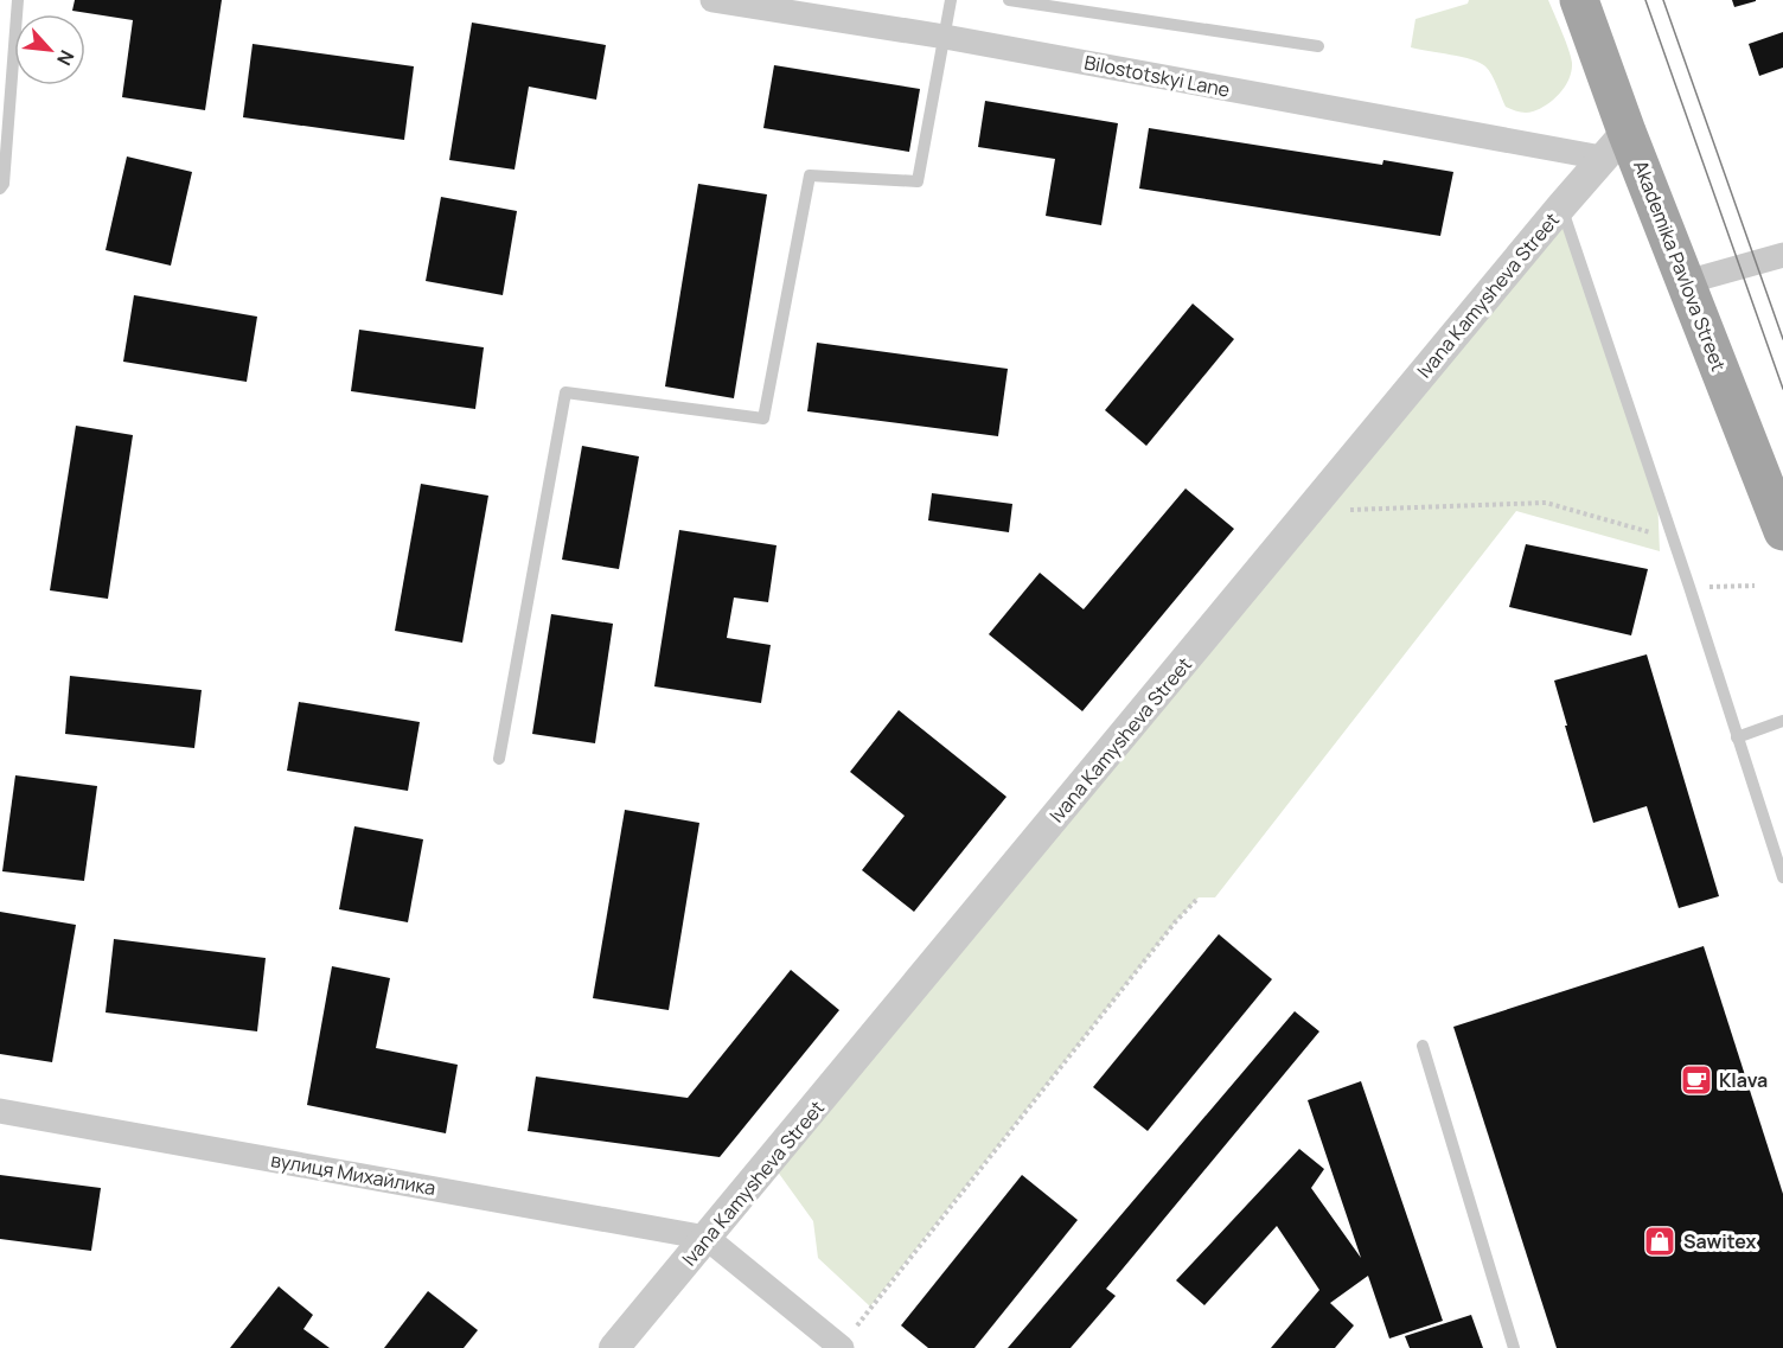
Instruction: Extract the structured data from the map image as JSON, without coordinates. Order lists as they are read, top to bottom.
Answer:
{
  "streets": {
    "main road": ["Akademika Pavlova Street"],
    "street": ["Bilostotskyi Lane", "Ivana Kamysheva Street", "вулиця Михайлика"]
  },
  "crossings": [
    ["Bilostotskyi Lane", "Akademika Pavlova Street"],
    ["Bilostotskyi Lane", "Ivana Kamysheva Street"],
    ["Akademika Pavlova Street", "Ivana Kamysheva Street"],
    ["Ivana Kamysheva Street", "вулиця Михайлика"]
  ],
  "places": {
    "cafe": ["Klava"],
    "shop": ["Sawitex"]
  },
  "north": "bottom right"
}
